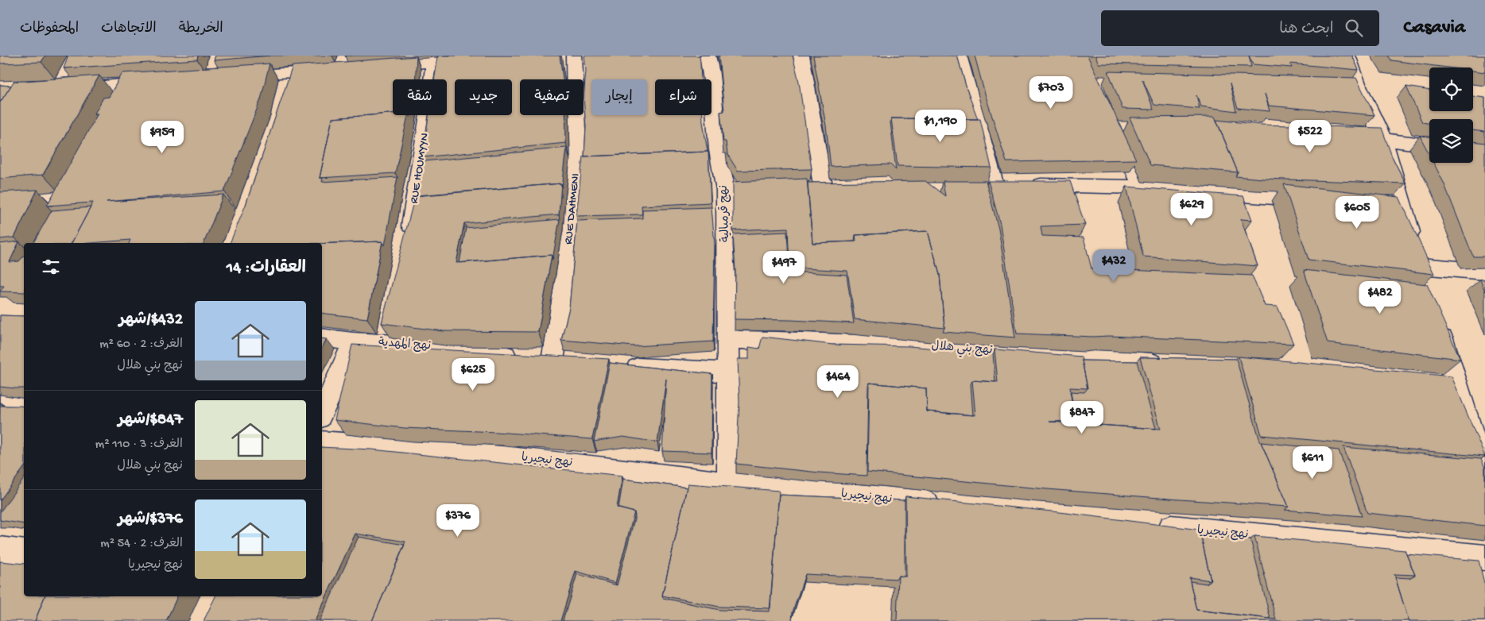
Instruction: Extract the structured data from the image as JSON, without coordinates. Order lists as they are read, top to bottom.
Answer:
{
  "streets": {
    "street": [
      "RUE HOUMYYN",
      "RUE DAHMENI",
      "نهج قرمبالية",
      "نهج المهدية",
      "نهج بني هلال",
      "نهج نيجيريا"
    ]
  },
  "crossings": [
    ["RUE DAHMENI", "نهج المهدية"],
    ["نهج قرمبالية", "نهج بني هلال"],
    ["نهج قرمبالية", "نهج نيجيريا"]
  ],
  "page": {
    "header": "Casavia",
    "search": "ابحث هنا",
    "nav": ["الخريطة", "الاتجاهات", "المحفوظات"],
    "price": [
      "$703",
      "$1,190",
      "$522",
      "$959",
      "$629",
      "$605",
      "$432",
      "$497",
      "$482",
      "$625",
      "$464",
      "$847",
      "$611",
      "$376"
    ],
    "chip": [
      "شراء",
      "إيجار",
      "تصفية",
      "جديد",
      "شقة"
    ],
    "heading": "العقارات: 14",
    "list": [
      {
        "name": "$432/شهر",
        "note": "الغرف: 2 · 60 m² · نهج بني هلال"
      },
      {
        "name": "$847/شهر",
        "note": "الغرف: 3 · 110 m² · نهج بني هلال"
      },
      {
        "name": "$376/شهر",
        "note": "الغرف: 2 · 54 m² · نهج نيجيريا"
      }
    ]
  }
}
